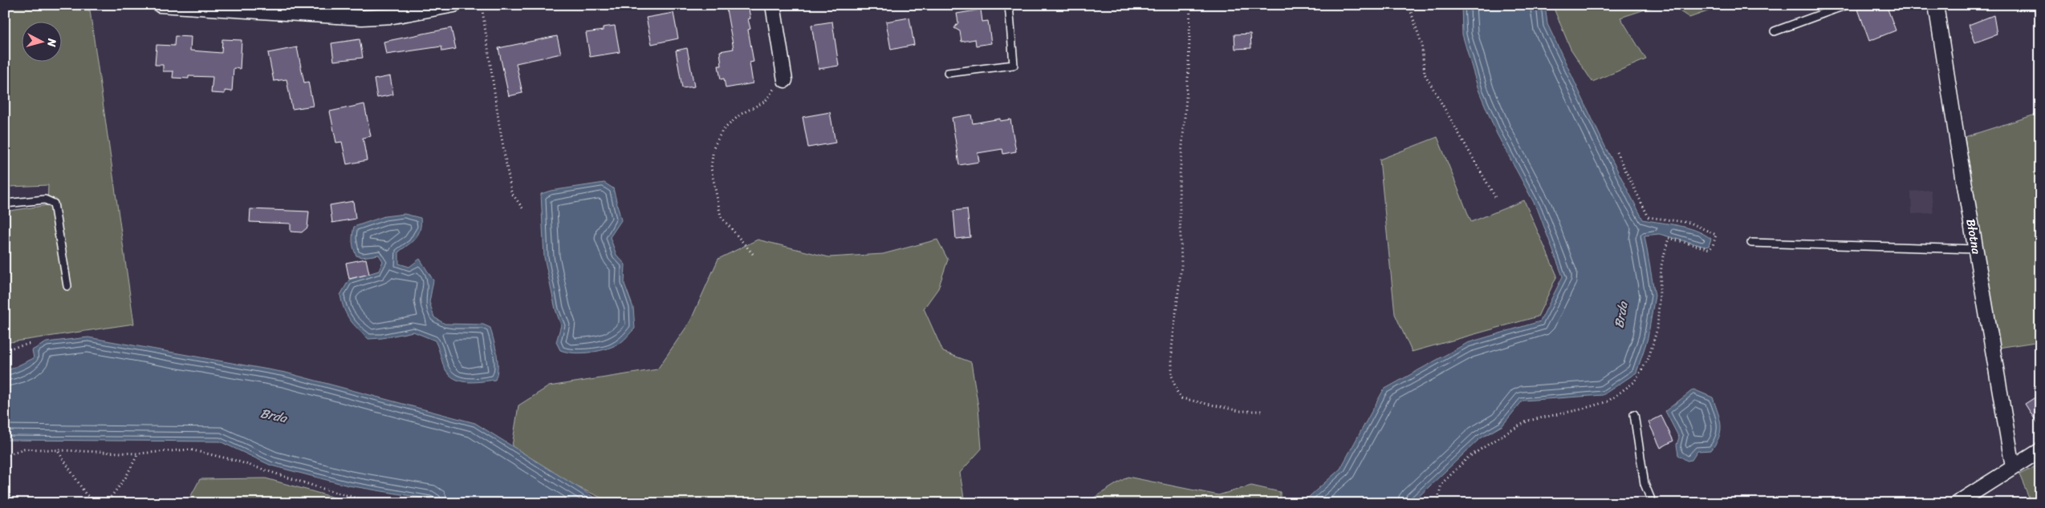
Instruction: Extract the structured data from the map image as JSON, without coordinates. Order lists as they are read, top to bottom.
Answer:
{
  "streets": {
    "street": ["Błotna"]
  },
  "water": ["Brda"],
  "north": "right"
}
